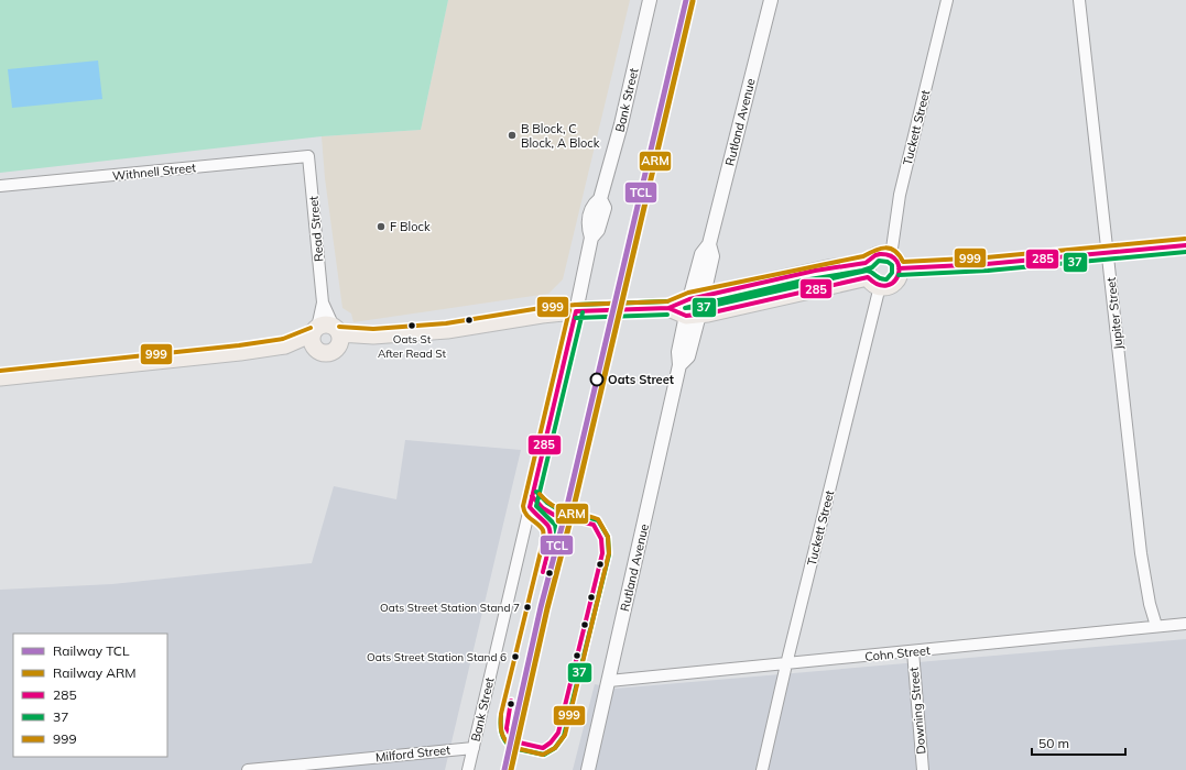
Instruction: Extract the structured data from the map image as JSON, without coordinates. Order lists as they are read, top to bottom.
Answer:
{
  "streets": {
    "street": [
      "Bank Street",
      "Rutland Avenue",
      "Tuckett Street",
      "Withnell Street",
      "Read Street",
      "Jupiter Street",
      "Cohn Street",
      "Downing Street",
      "Milford Street"
    ]
  },
  "crossings": [
    ["Bank Street", "Milford Street"],
    ["Rutland Avenue", "Cohn Street"],
    ["Tuckett Street", "Cohn Street"],
    ["Withnell Street", "Read Street"],
    ["Jupiter Street", "Cohn Street"],
    ["Cohn Street", "Downing Street"]
  ],
  "places": [
    "B Block, C Block, A Block",
    "F Block",
    "Oats St After Read St",
    "Oats Street",
    "Oats Street Station Stand 7",
    "Oats Street Station Stand 6"
  ],
  "lines": [
    "rail line TCL",
    "rail line ARM",
    "transit line 999",
    "transit line 285",
    "transit line 37"
  ],
  "legend": [
    "Railway TCL",
    "Railway ARM",
    "285",
    "37",
    "999"
  ],
  "scale_bar": "50 m"
}
